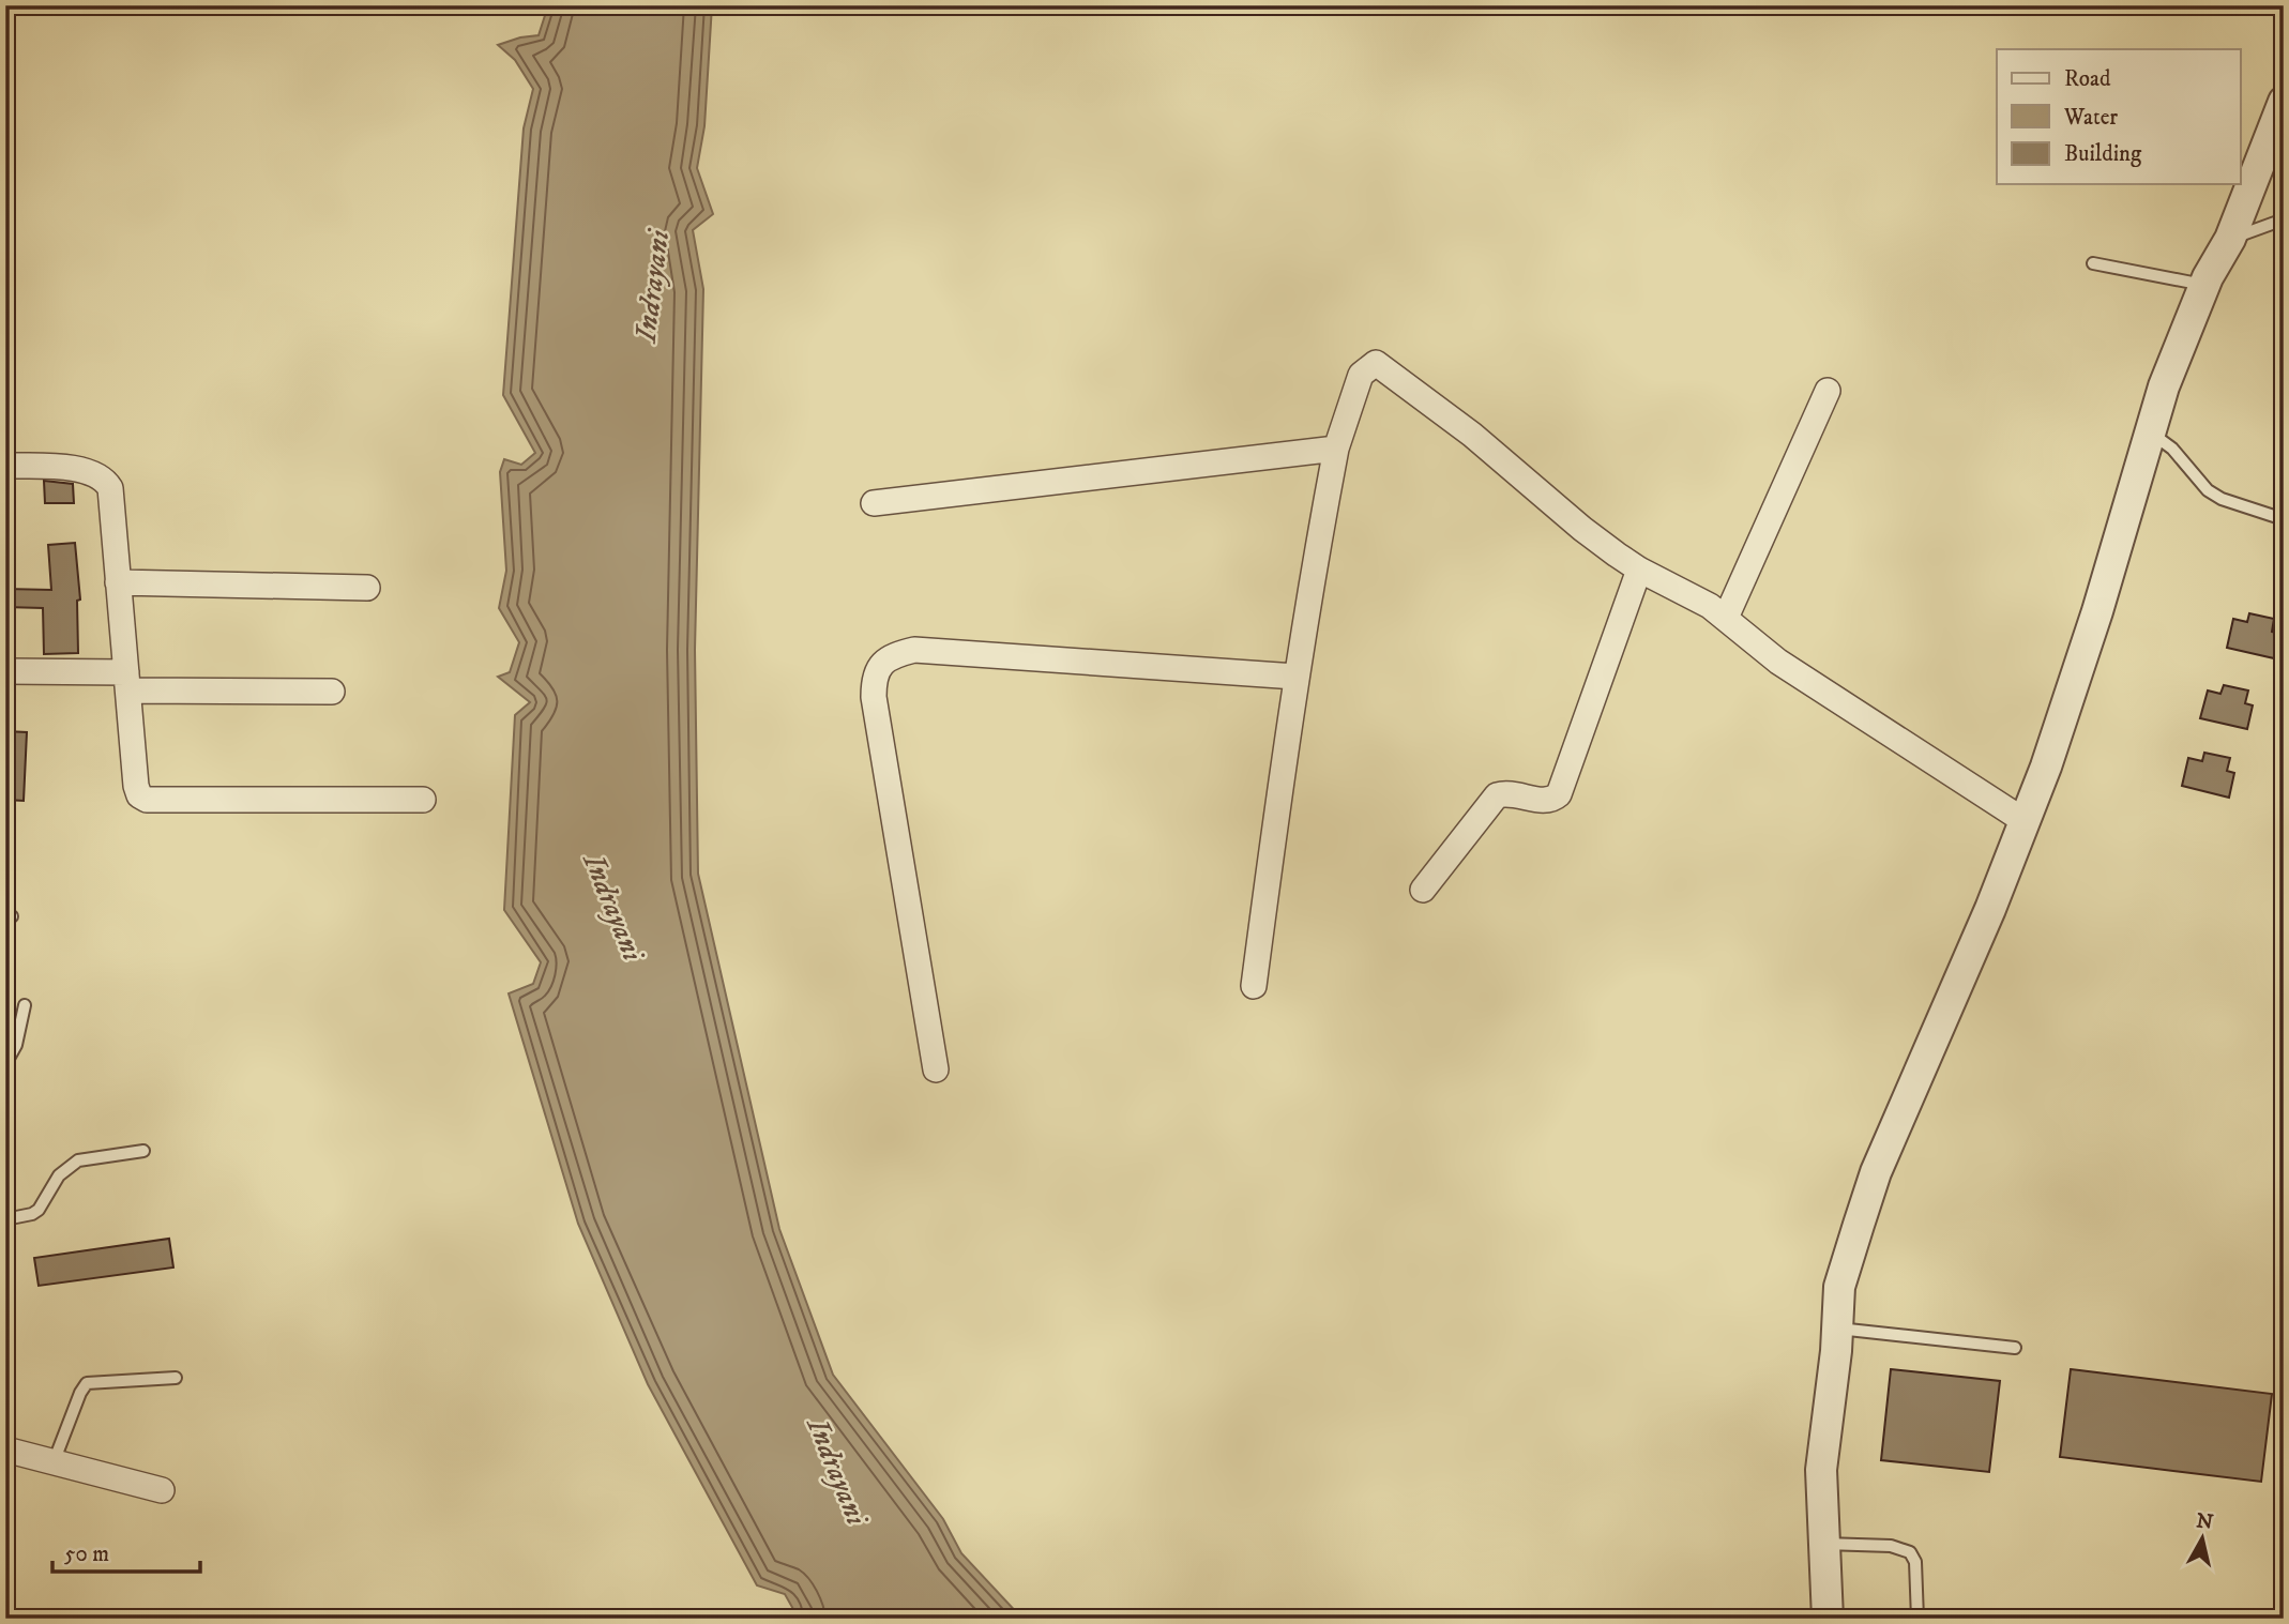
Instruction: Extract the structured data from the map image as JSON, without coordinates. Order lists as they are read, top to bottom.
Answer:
{
  "water": ["Indrayani"],
  "legend": ["Road", "Water", "Building"],
  "scale_bar": "50 m",
  "north": "top"
}
